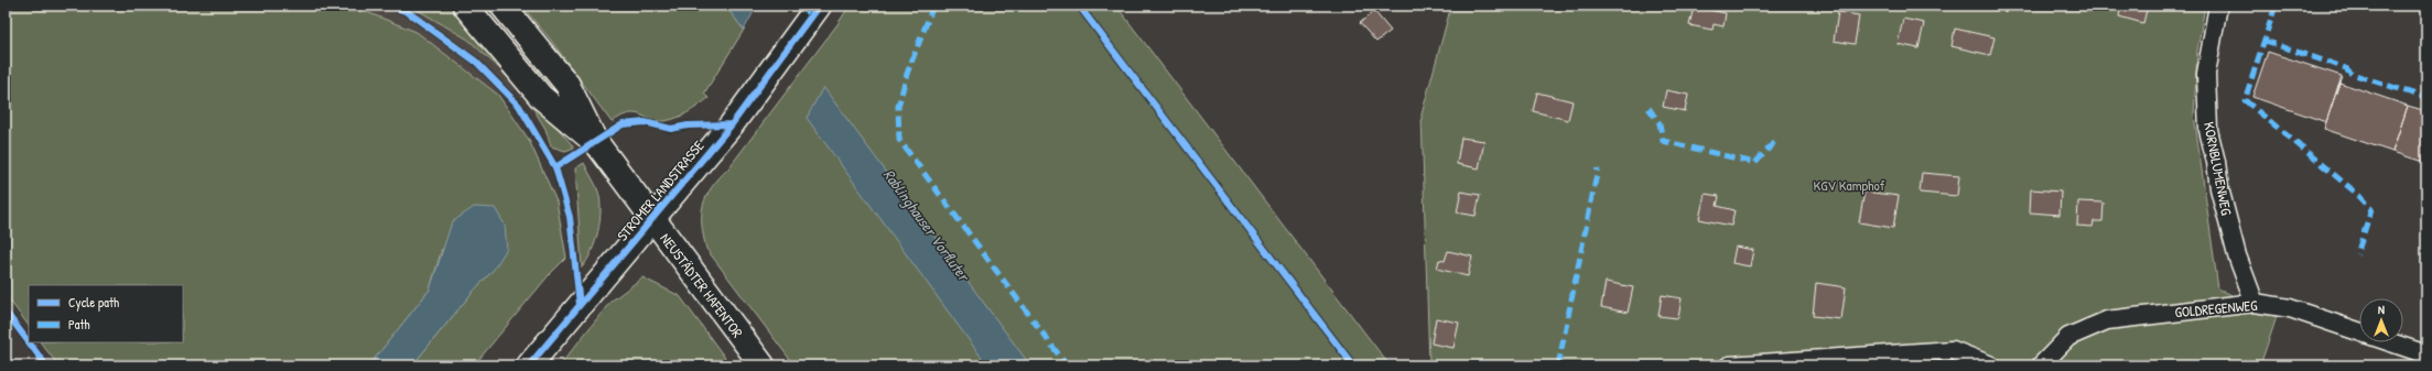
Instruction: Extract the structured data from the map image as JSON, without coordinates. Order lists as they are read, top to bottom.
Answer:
{
  "streets": {
    "street": ["STROMER LANDSTRASSE", "NEUSTÄDTER HAFENTOR"],
    "lane": ["KORNBLUMENWEG", "GOLDREGENWEG"]
  },
  "crossings": [
    ["KORNBLUMENWEG", "GOLDREGENWEG"],
    ["STROMER LANDSTRASSE", "NEUSTÄDTER HAFENTOR"]
  ],
  "water": ["Rablinghauser Vorfluter"],
  "parks": ["KGV Kamphof"],
  "legend": ["Cycle path", "Path"],
  "north": "top"
}
